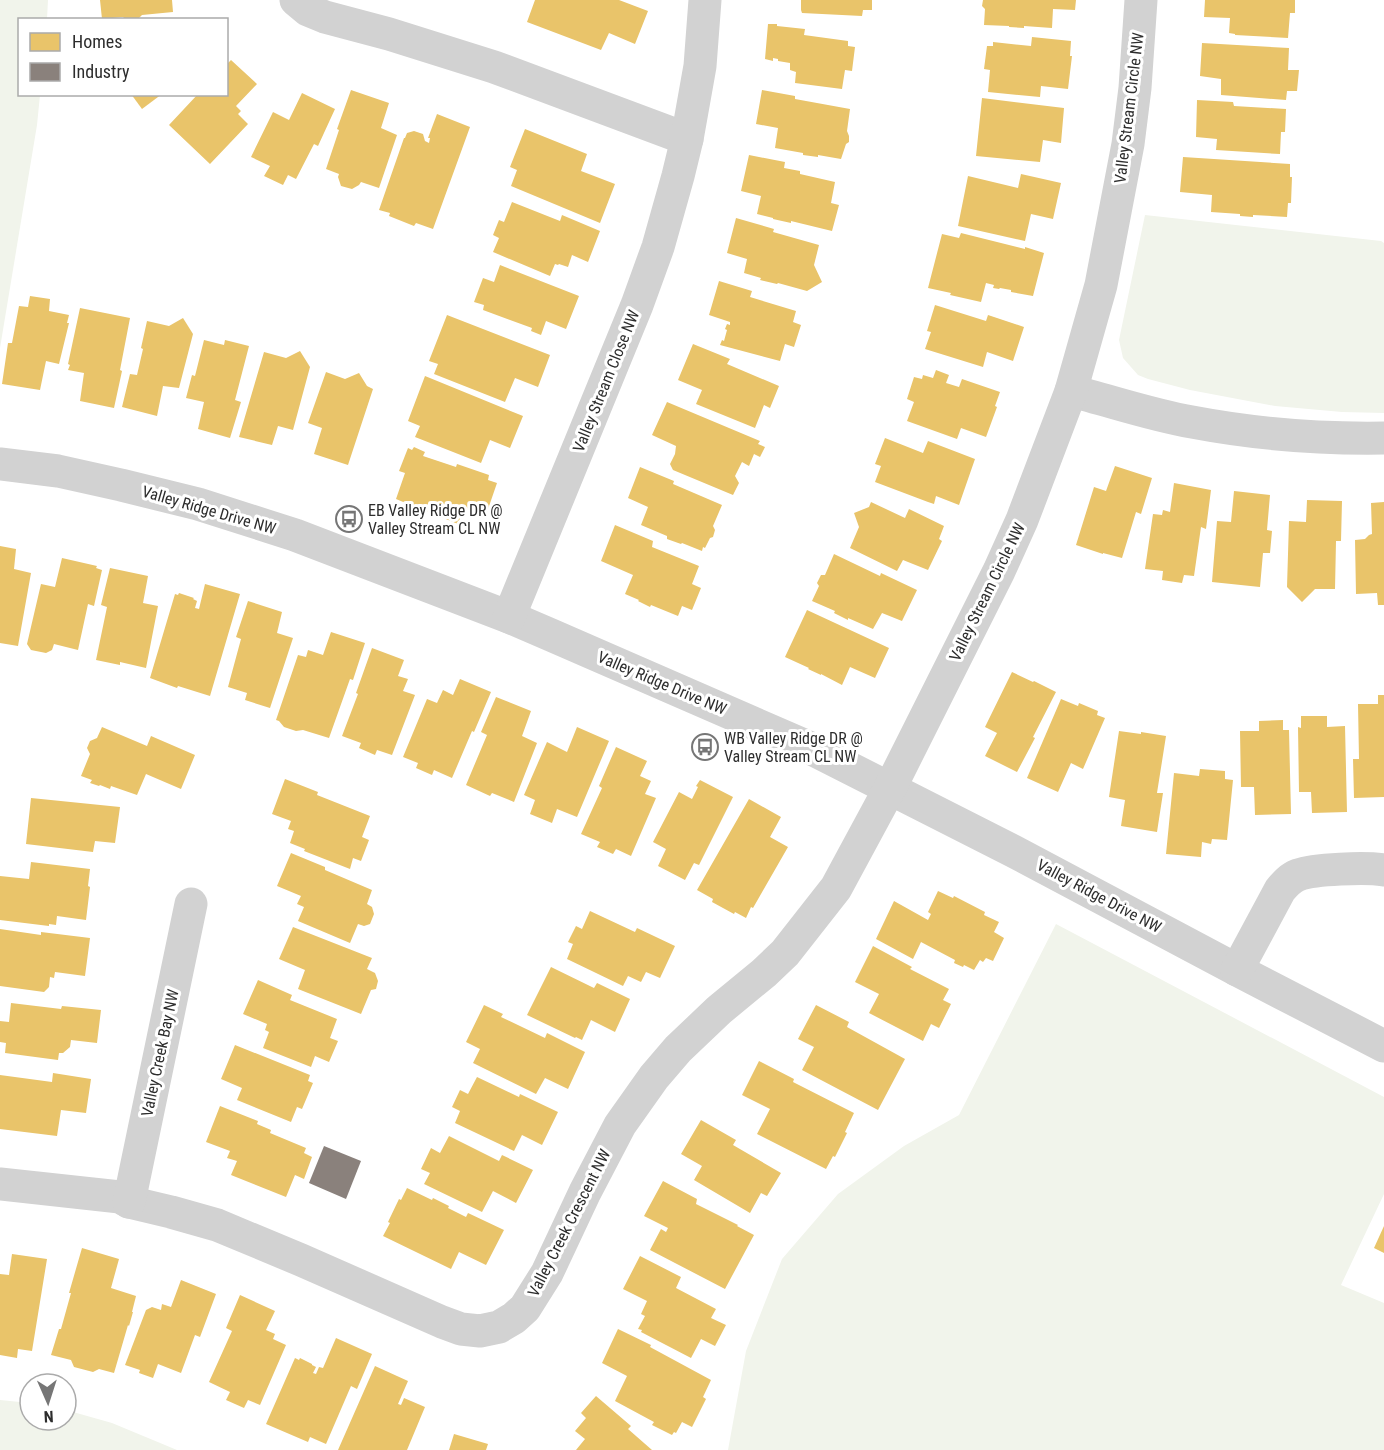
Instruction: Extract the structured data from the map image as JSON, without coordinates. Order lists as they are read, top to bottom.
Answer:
{
  "streets": {
    "street": [
      "Valley Stream Circle NW",
      "Valley Stream Close NW",
      "Valley Ridge Drive NW",
      "Valley Creek Bay NW",
      "Valley Creek Crescent NW"
    ]
  },
  "crossings": [
    ["Valley Stream Circle NW", "Valley Ridge Drive NW"],
    ["Valley Stream Circle NW", "Valley Creek Crescent NW"],
    ["Valley Stream Close NW", "Valley Ridge Drive NW"],
    ["Valley Ridge Drive NW", "Valley Creek Crescent NW"],
    ["Valley Creek Bay NW", "Valley Creek Crescent NW"]
  ],
  "places": {
    "bus stop": ["EB Valley Ridge DR @ Valley Stream CL NW", "WB Valley Ridge DR @ Valley Stream CL NW"]
  },
  "legend": ["Homes", "Industry"],
  "north": "bottom"
}
